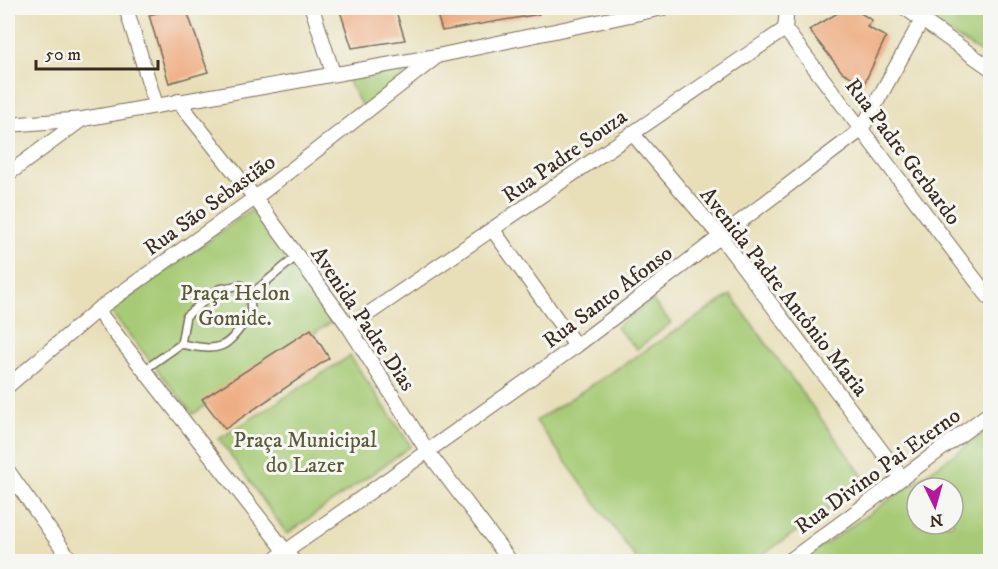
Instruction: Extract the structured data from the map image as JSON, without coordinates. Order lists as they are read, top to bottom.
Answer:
{
  "streets": {
    "street": [
      "Rua Padre Gerbardo",
      "Rua Padre Souza",
      "Rua São Sebastião",
      "Avenida Padre Antônio Maria",
      "Rua Santo Afonso",
      "Avenida Padre Dias",
      "Rua Divino Pai Eterno"
    ]
  },
  "crossings": [
    ["Rua Padre Gerbardo", "Rua Padre Souza"],
    ["Rua Padre Gerbardo", "Rua Santo Afonso"],
    ["Rua Padre Souza", "Avenida Padre Antônio Maria"],
    ["Rua Padre Souza", "Avenida Padre Dias"],
    ["Rua São Sebastião", "Avenida Padre Dias"],
    ["Avenida Padre Antônio Maria", "Rua Santo Afonso"],
    ["Avenida Padre Antônio Maria", "Rua Divino Pai Eterno"],
    ["Rua Santo Afonso", "Avenida Padre Dias"]
  ],
  "parks": ["Praça Helon Gomide.", "Praça Municipal do Lazer"],
  "scale_bar": "50 m",
  "north": "bottom"
}
